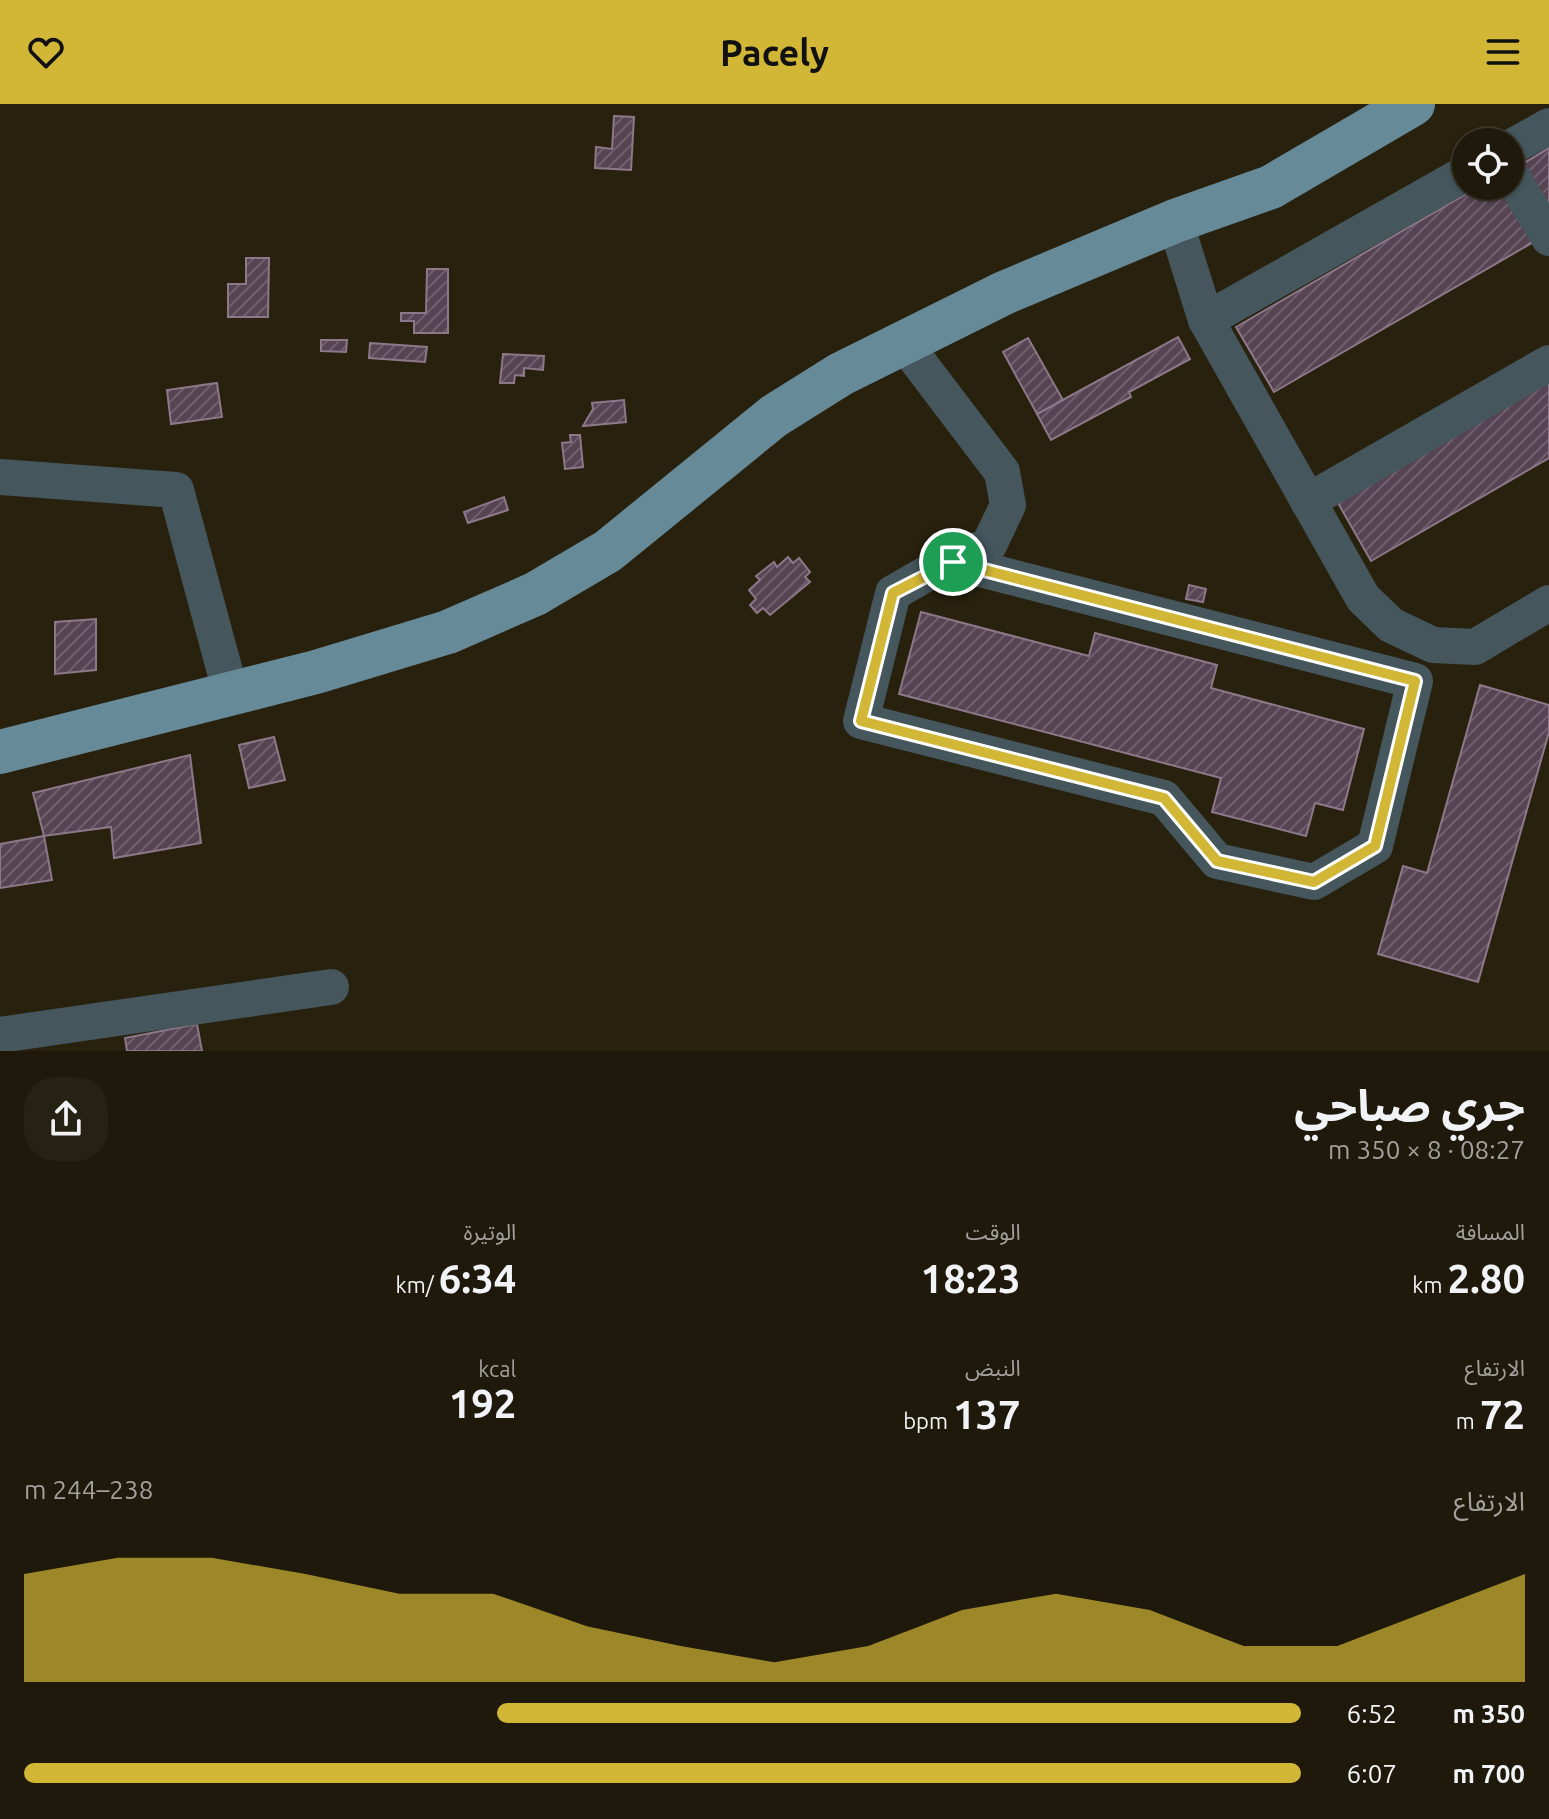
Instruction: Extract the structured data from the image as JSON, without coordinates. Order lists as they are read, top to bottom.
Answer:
{
  "page": {
    "header": "Pacely",
    "heading": ["جري صباحي", "08:27 · 8 × 350 m"],
    "stats": [
      ["المسافة", "2.80 km"],
      ["الوقت", "18:23"],
      ["الوتيرة", "6:34 /km"],
      ["الارتفاع", "72 m"],
      ["النبض", "137 bpm"],
      ["kcal", "192"]
    ],
    "chart": ["الارتفاع", "238–244 m"],
    "list": [
      {
        "name": "350 m",
        "note": "6:52"
      },
      {
        "name": "700 m",
        "note": "6:07"
      }
    ]
  }
}
